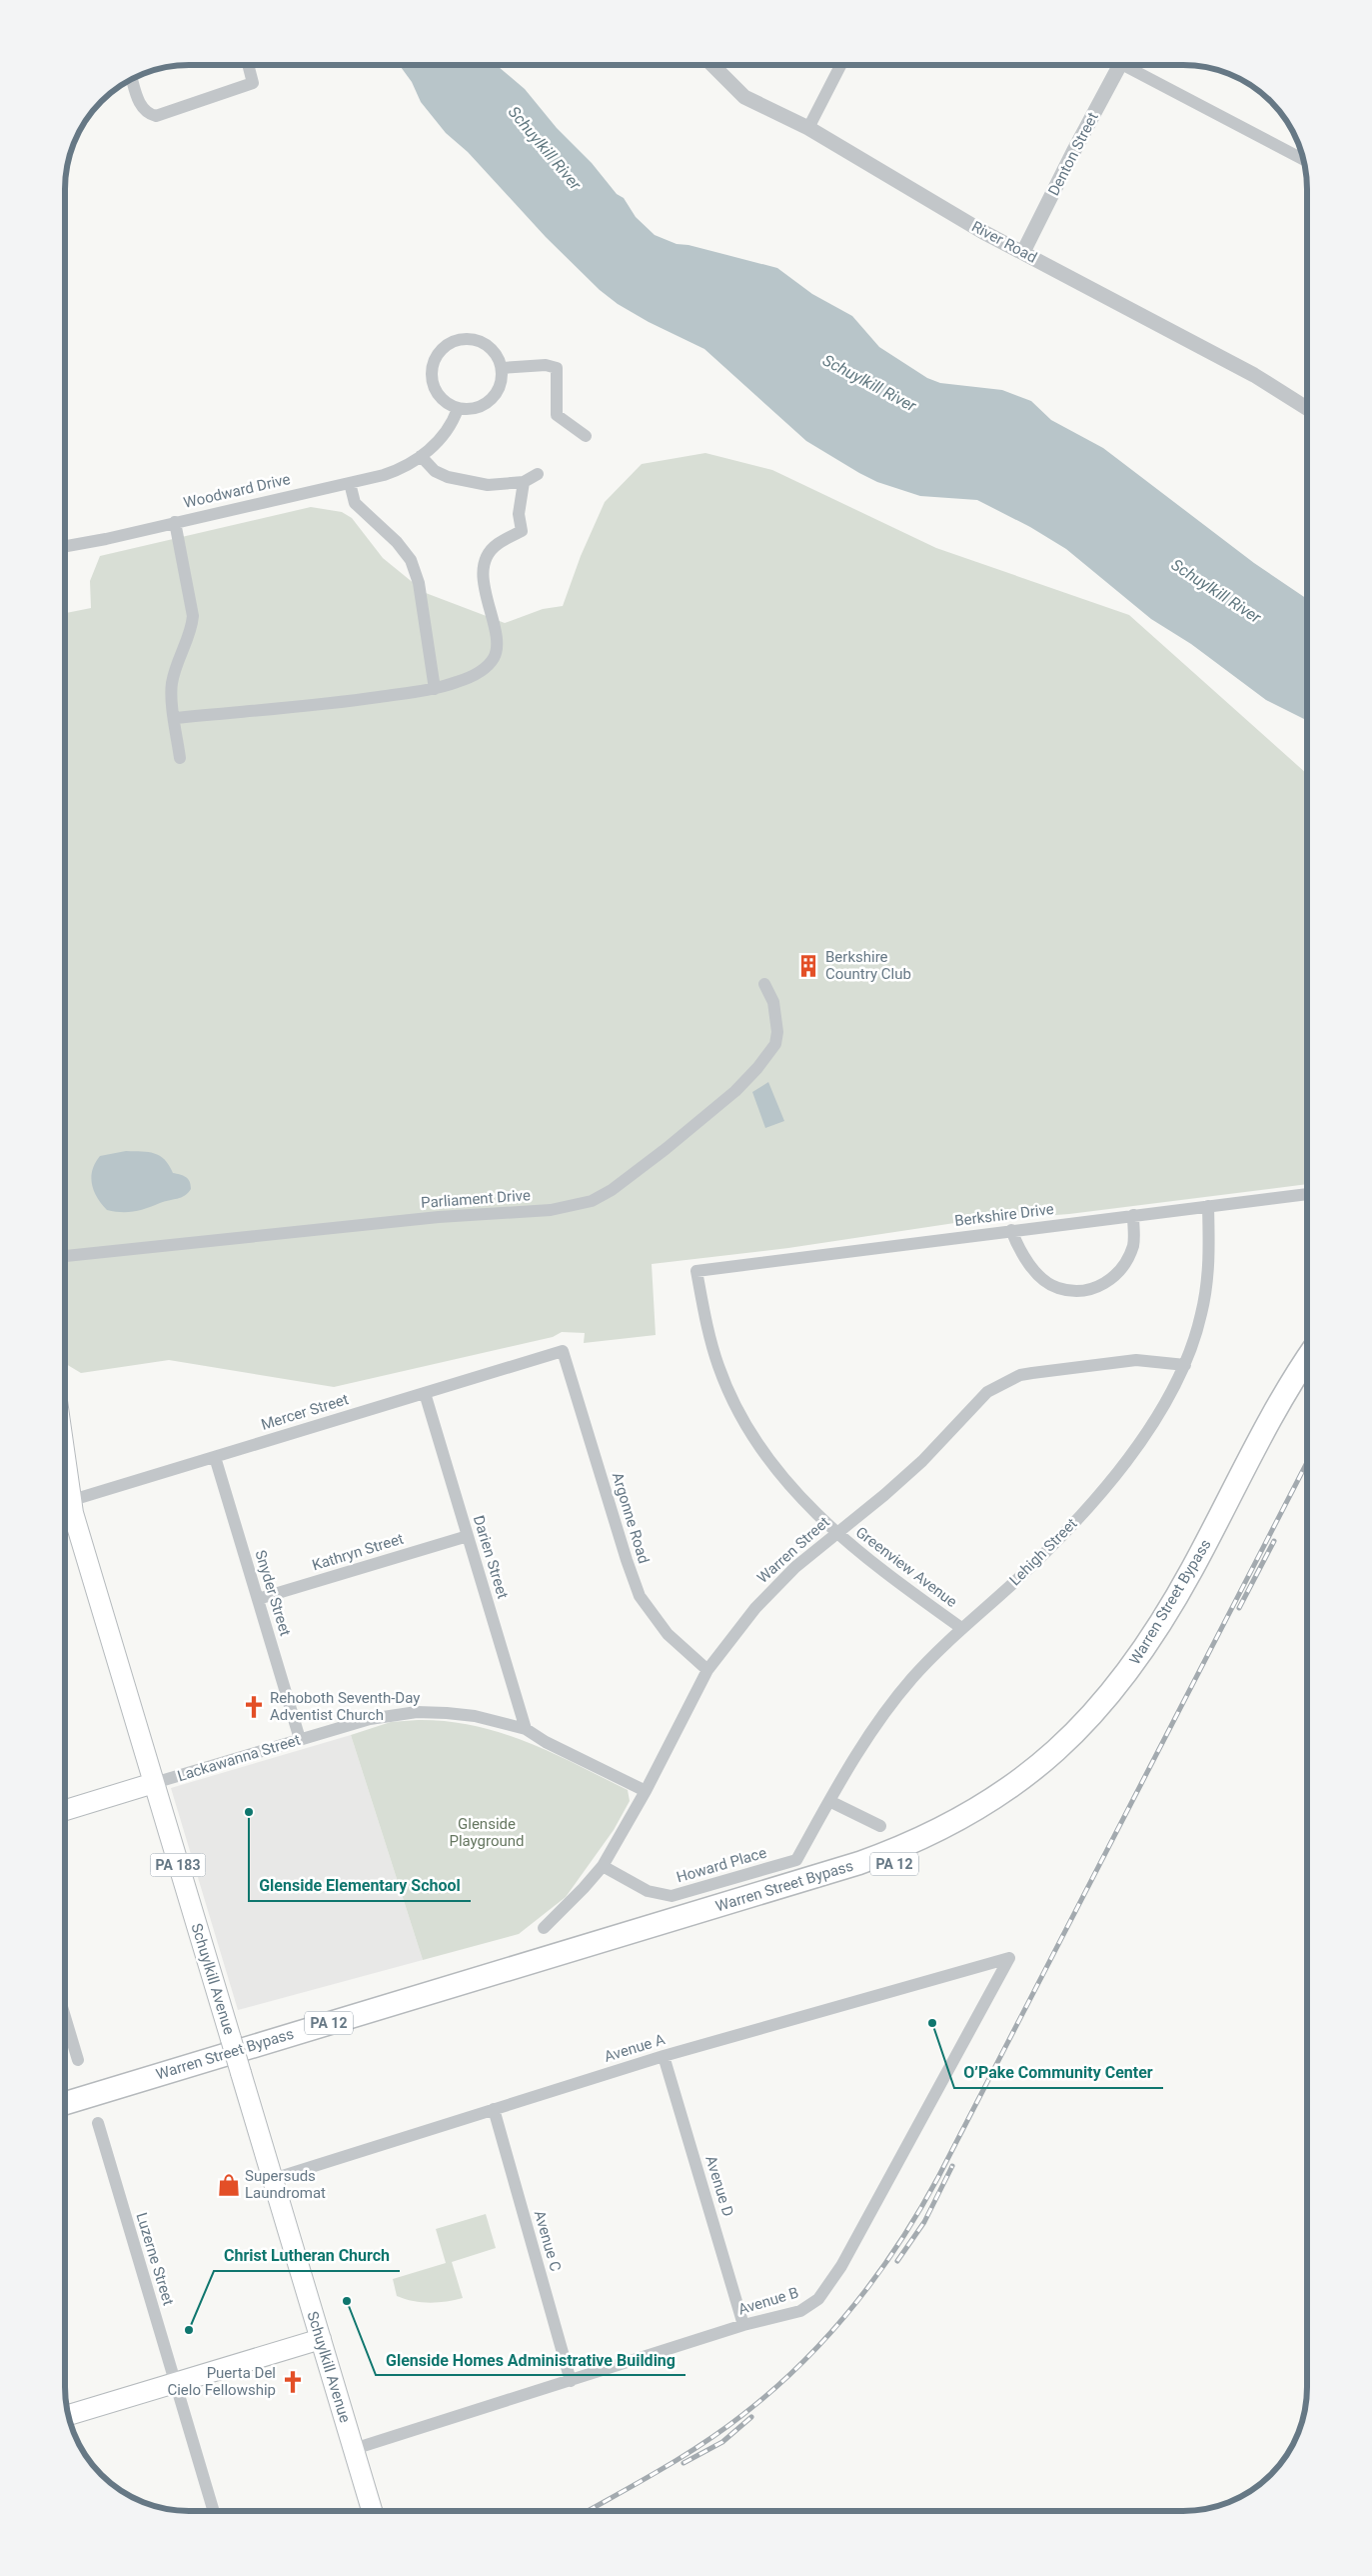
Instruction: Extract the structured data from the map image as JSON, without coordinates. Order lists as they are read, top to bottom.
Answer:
{
  "streets": {
    "highway": ["Warren Street Bypass", "PA 12"],
    "main road": ["Lackawanna Street", "PA 183", "Schuylkill Avenue"],
    "street": [
      "Denton Street",
      "River Road",
      "Woodward Drive",
      "Parliament Drive",
      "Berkshire Drive",
      "Mercer Street",
      "Argonne Road",
      "Warren Street",
      "Kathryn Street",
      "Lehigh Street",
      "Darien Street",
      "Greenview Avenue",
      "Snyder Street",
      "Howard Place",
      "Avenue A",
      "Avenue D",
      "Avenue C",
      "Luzerne Street",
      "Avenue B"
    ]
  },
  "crossings": [
    ["Denton Street", "River Road"],
    ["Berkshire Drive", "Lehigh Street"],
    ["Berkshire Drive", "Greenview Avenue"],
    ["Mercer Street", "Argonne Road"],
    ["Mercer Street", "Darien Street"],
    ["Mercer Street", "Snyder Street"],
    ["Argonne Road", "Warren Street"],
    ["Warren Street", "Lehigh Street"],
    ["Warren Street", "Greenview Avenue"],
    ["Warren Street", "Lackawanna Street"],
    ["Warren Street", "Howard Place"],
    ["Kathryn Street", "Darien Street"],
    ["Kathryn Street", "Snyder Street"],
    ["Lehigh Street", "Greenview Avenue"],
    ["Lehigh Street", "Howard Place"],
    ["Darien Street", "Lackawanna Street"],
    ["Snyder Street", "Lackawanna Street"],
    ["Lackawanna Street", "Schuylkill Avenue"],
    ["Schuylkill Avenue", "Avenue A"],
    ["Schuylkill Avenue", "Avenue B"],
    ["Avenue A", "Avenue D"],
    ["Avenue A", "Avenue C"],
    ["Avenue A", "Avenue B"],
    ["Avenue D", "Avenue B"],
    ["Avenue C", "Avenue B"]
  ],
  "water": ["Schuylkill River"],
  "parks": ["Glenside Playground"],
  "places": {
    "building": ["Berkshire Country Club"],
    "church": ["Rehoboth Seventh-Day Adventist Church", "Puerta Del Cielo Fellowship"],
    "other": [
      "Glenside Elementary School",
      "O’Pake Community Center",
      "Glenside Homes Administrative Building",
      "Christ Lutheran Church"
    ],
    "shop": ["Supersuds Laundromat"]
  }
}
